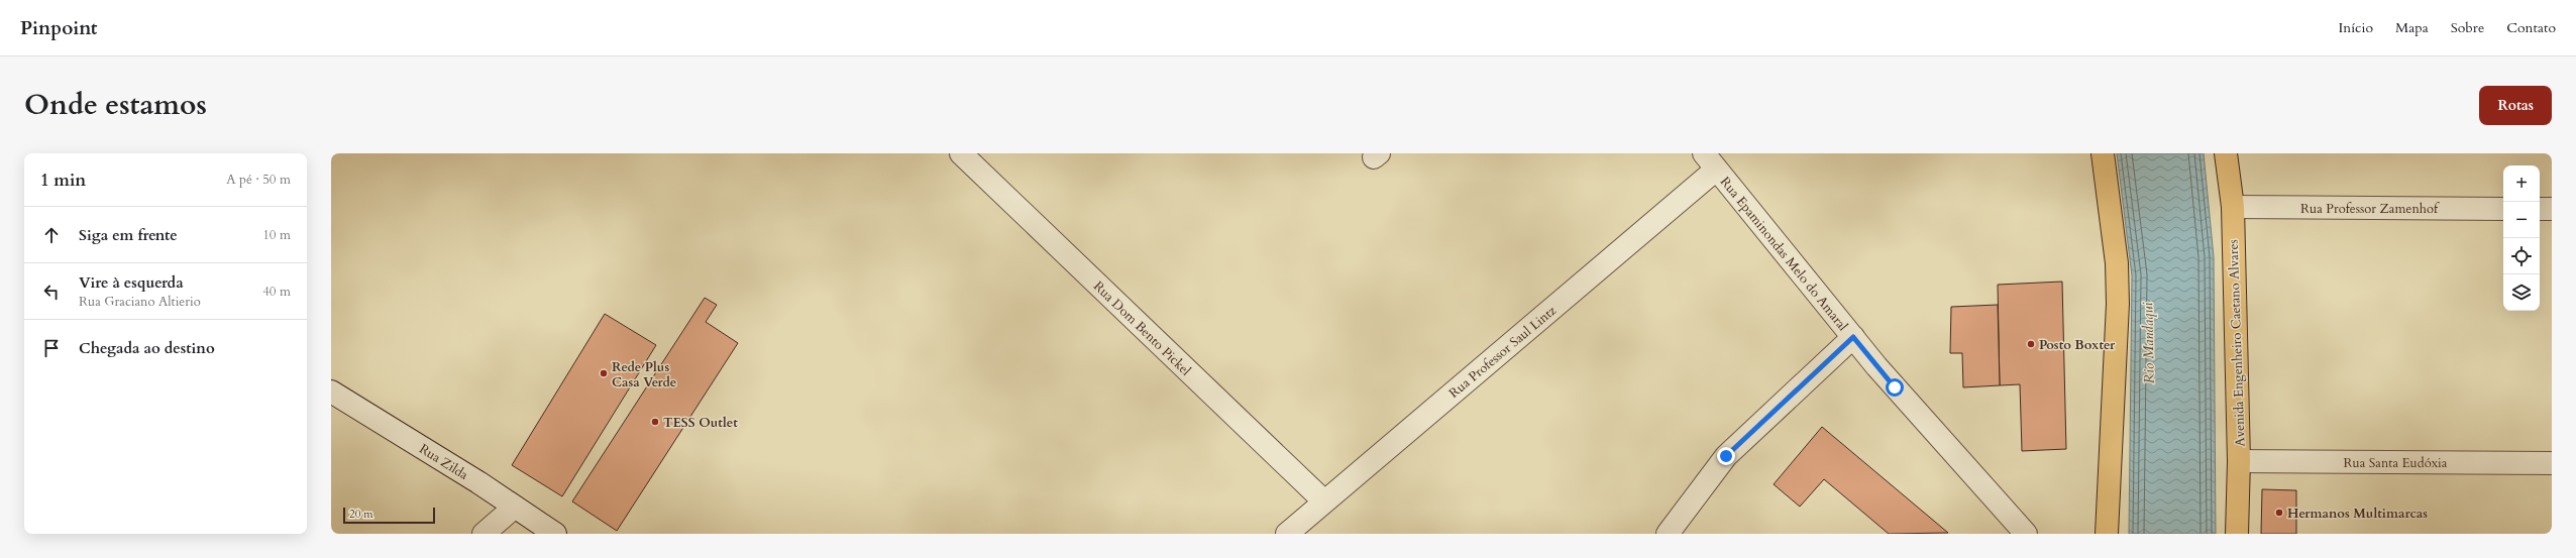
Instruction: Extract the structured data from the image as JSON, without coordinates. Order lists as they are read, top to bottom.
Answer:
{
  "streets": {
    "main road": ["Avenida Engenheiro Caetano Alvares"],
    "street": [
      "Rua Professor Zamenhof",
      "Rua Epaminondas Melo do Amaral",
      "Rua Dom Bento Pickel",
      "Rua Professor Saul Lintz",
      "Rua Zilda",
      "Rua Santa Eudóxia"
    ]
  },
  "crossings": [
    ["Rua Professor Zamenhof", "Avenida Engenheiro Caetano Alvares"],
    ["Rua Epaminondas Melo do Amaral", "Rua Professor Saul Lintz"],
    ["Rua Dom Bento Pickel", "Rua Professor Saul Lintz"],
    ["Avenida Engenheiro Caetano Alvares", "Rua Santa Eudóxia"]
  ],
  "water": ["Rio Mandaqui"],
  "places": [
    "Posto Boxter",
    "Rede Plus Casa Verde",
    "TESS Outlet",
    "Hermanos Multimarcas"
  ],
  "scale_bar": "20 m",
  "page": {
    "header": "Pinpoint",
    "nav": [
      "Início",
      "Mapa",
      "Sobre",
      "Contato"
    ],
    "title": "Onde estamos",
    "buttons": "Rotas",
    "heading": ["1 min", "A pé · 50 m"],
    "map_buttons": ["+", "−"],
    "list": [
      ["Siga em frente", "10 m"],
      ["Vire à esquerda", "Rua Graciano Altierio", "40 m"],
      "Chegada ao destino"
    ],
    "scale": "20 m"
  }
}
